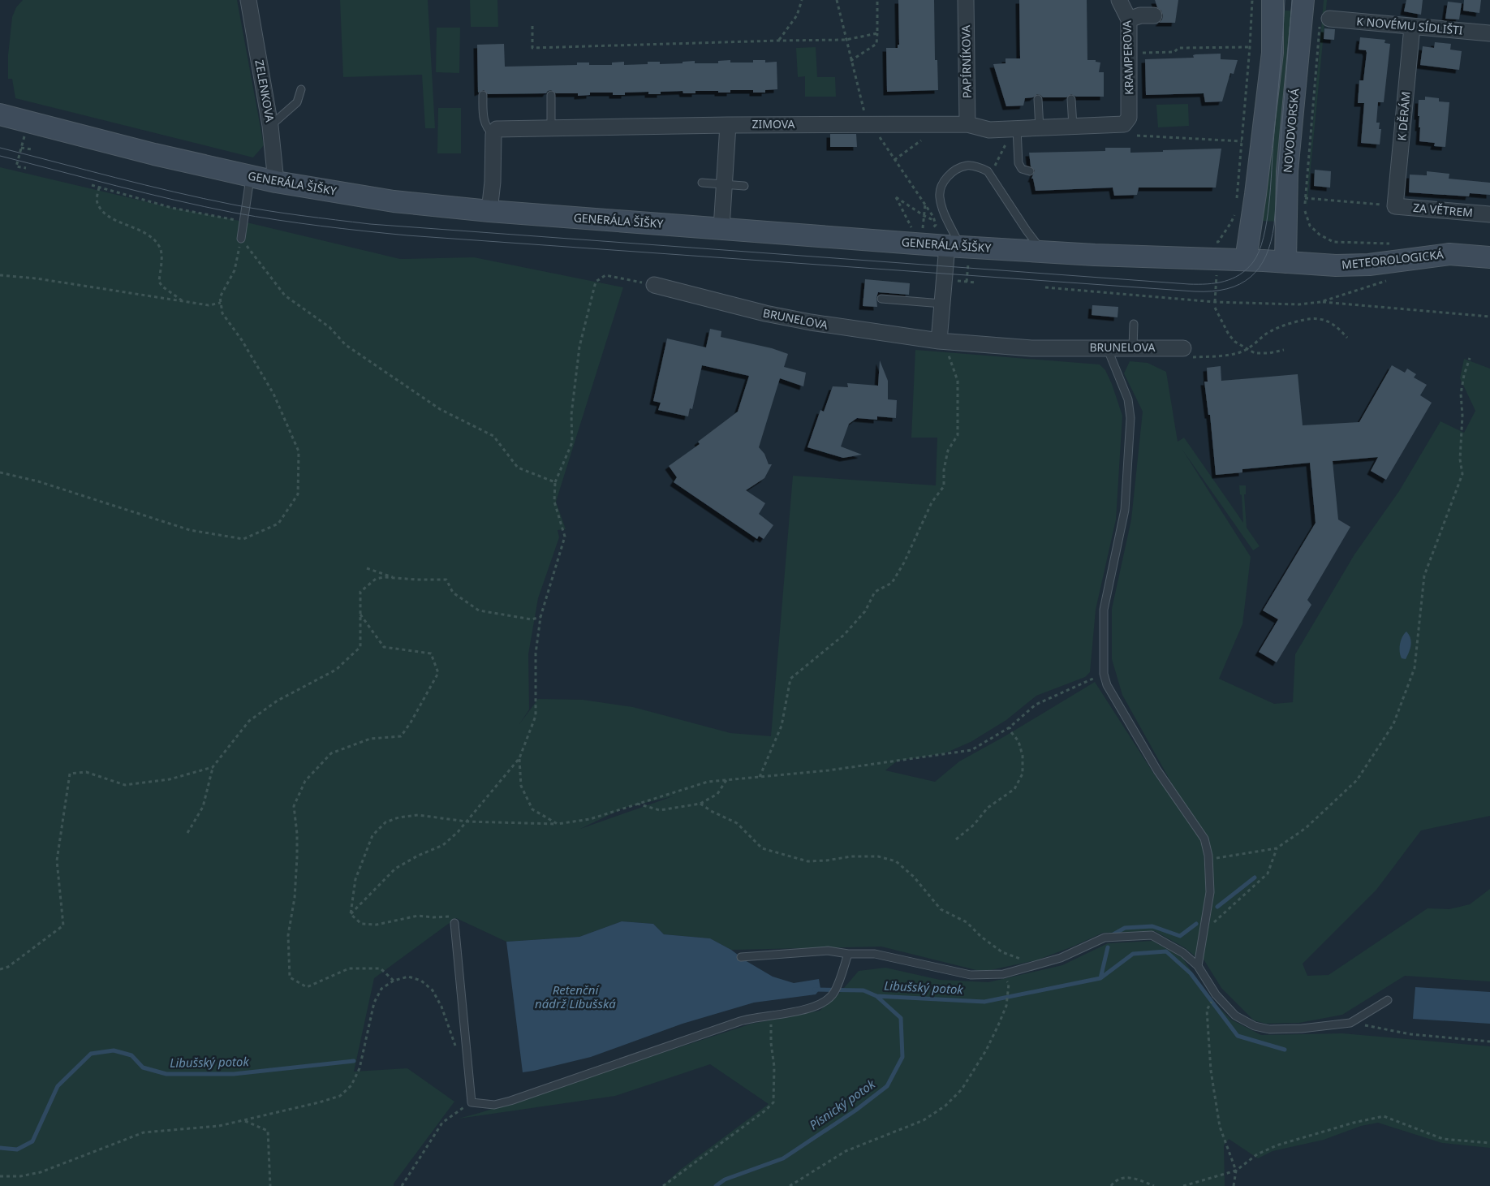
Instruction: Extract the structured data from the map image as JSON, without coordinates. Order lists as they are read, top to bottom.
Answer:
{
  "streets": {
    "main road": ["NOVODVORSKÁ", "GENERÁLA ŠIŠKY", "METEOROLOGICKÁ"],
    "street": [
      "K NOVÉMU SÍDLIŠTI",
      "KRAMPEROVA",
      "PAPÍRNÍKOVA",
      "ZELENKOVA",
      "K DĚRÁM",
      "ZIMOVA",
      "ZA VĚTREM",
      "BRUNELOVA"
    ]
  },
  "crossings": [
    ["K NOVÉMU SÍDLIŠTI", "K DĚRÁM"],
    ["KRAMPEROVA", "ZIMOVA"],
    ["PAPÍRNÍKOVA", "ZIMOVA"],
    ["ZELENKOVA", "GENERÁLA ŠIŠKY"],
    ["K DĚRÁM", "ZA VĚTREM"],
    ["NOVODVORSKÁ", "METEOROLOGICKÁ"],
    ["GENERÁLA ŠIŠKY", "METEOROLOGICKÁ"]
  ],
  "water": ["Libušský potok", "Retenční nádrž Libušská", "Písnický potok"]
}
